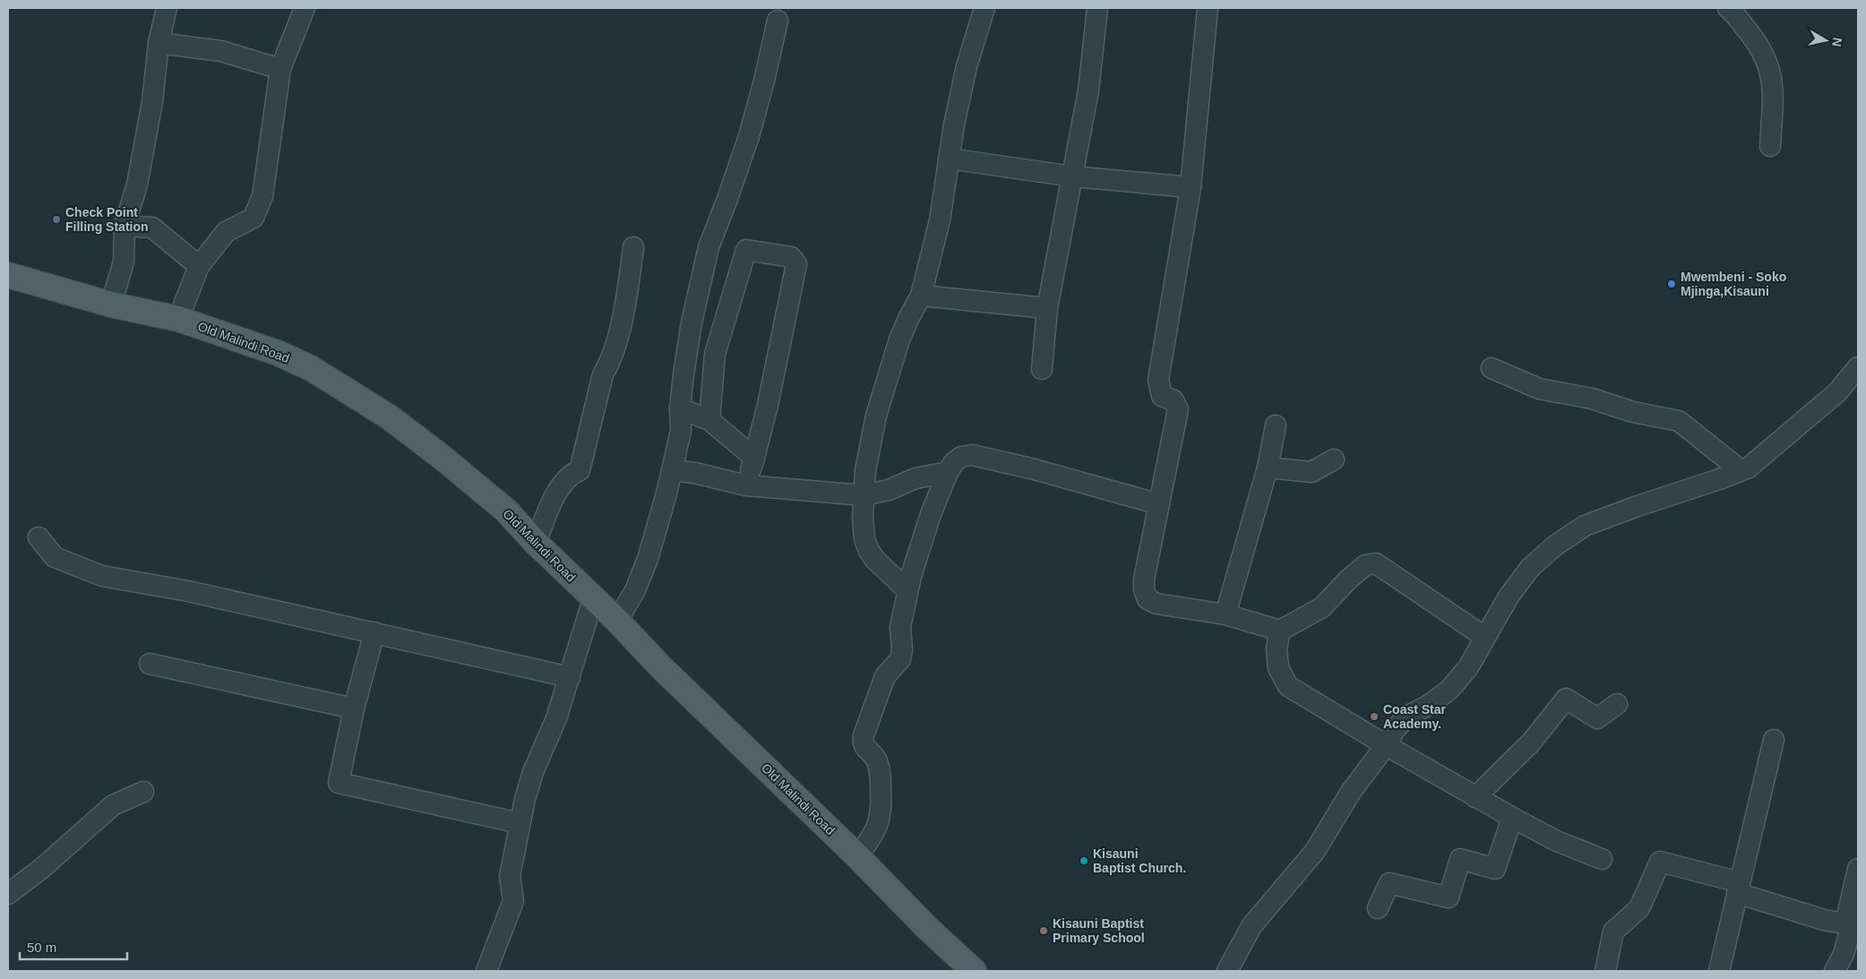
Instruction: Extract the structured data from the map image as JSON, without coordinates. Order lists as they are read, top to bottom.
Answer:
{
  "streets": {
    "main road": ["Old Malindi Road"]
  },
  "places": [
    "Check Point Filling Station",
    "Mwembeni - Soko Mjinga,Kisauni",
    "Coast Star Academy.",
    "Kisauni Baptist Church.",
    "Kisauni Baptist Primary School"
  ],
  "scale_bar": "50 m",
  "north": "right"
}
